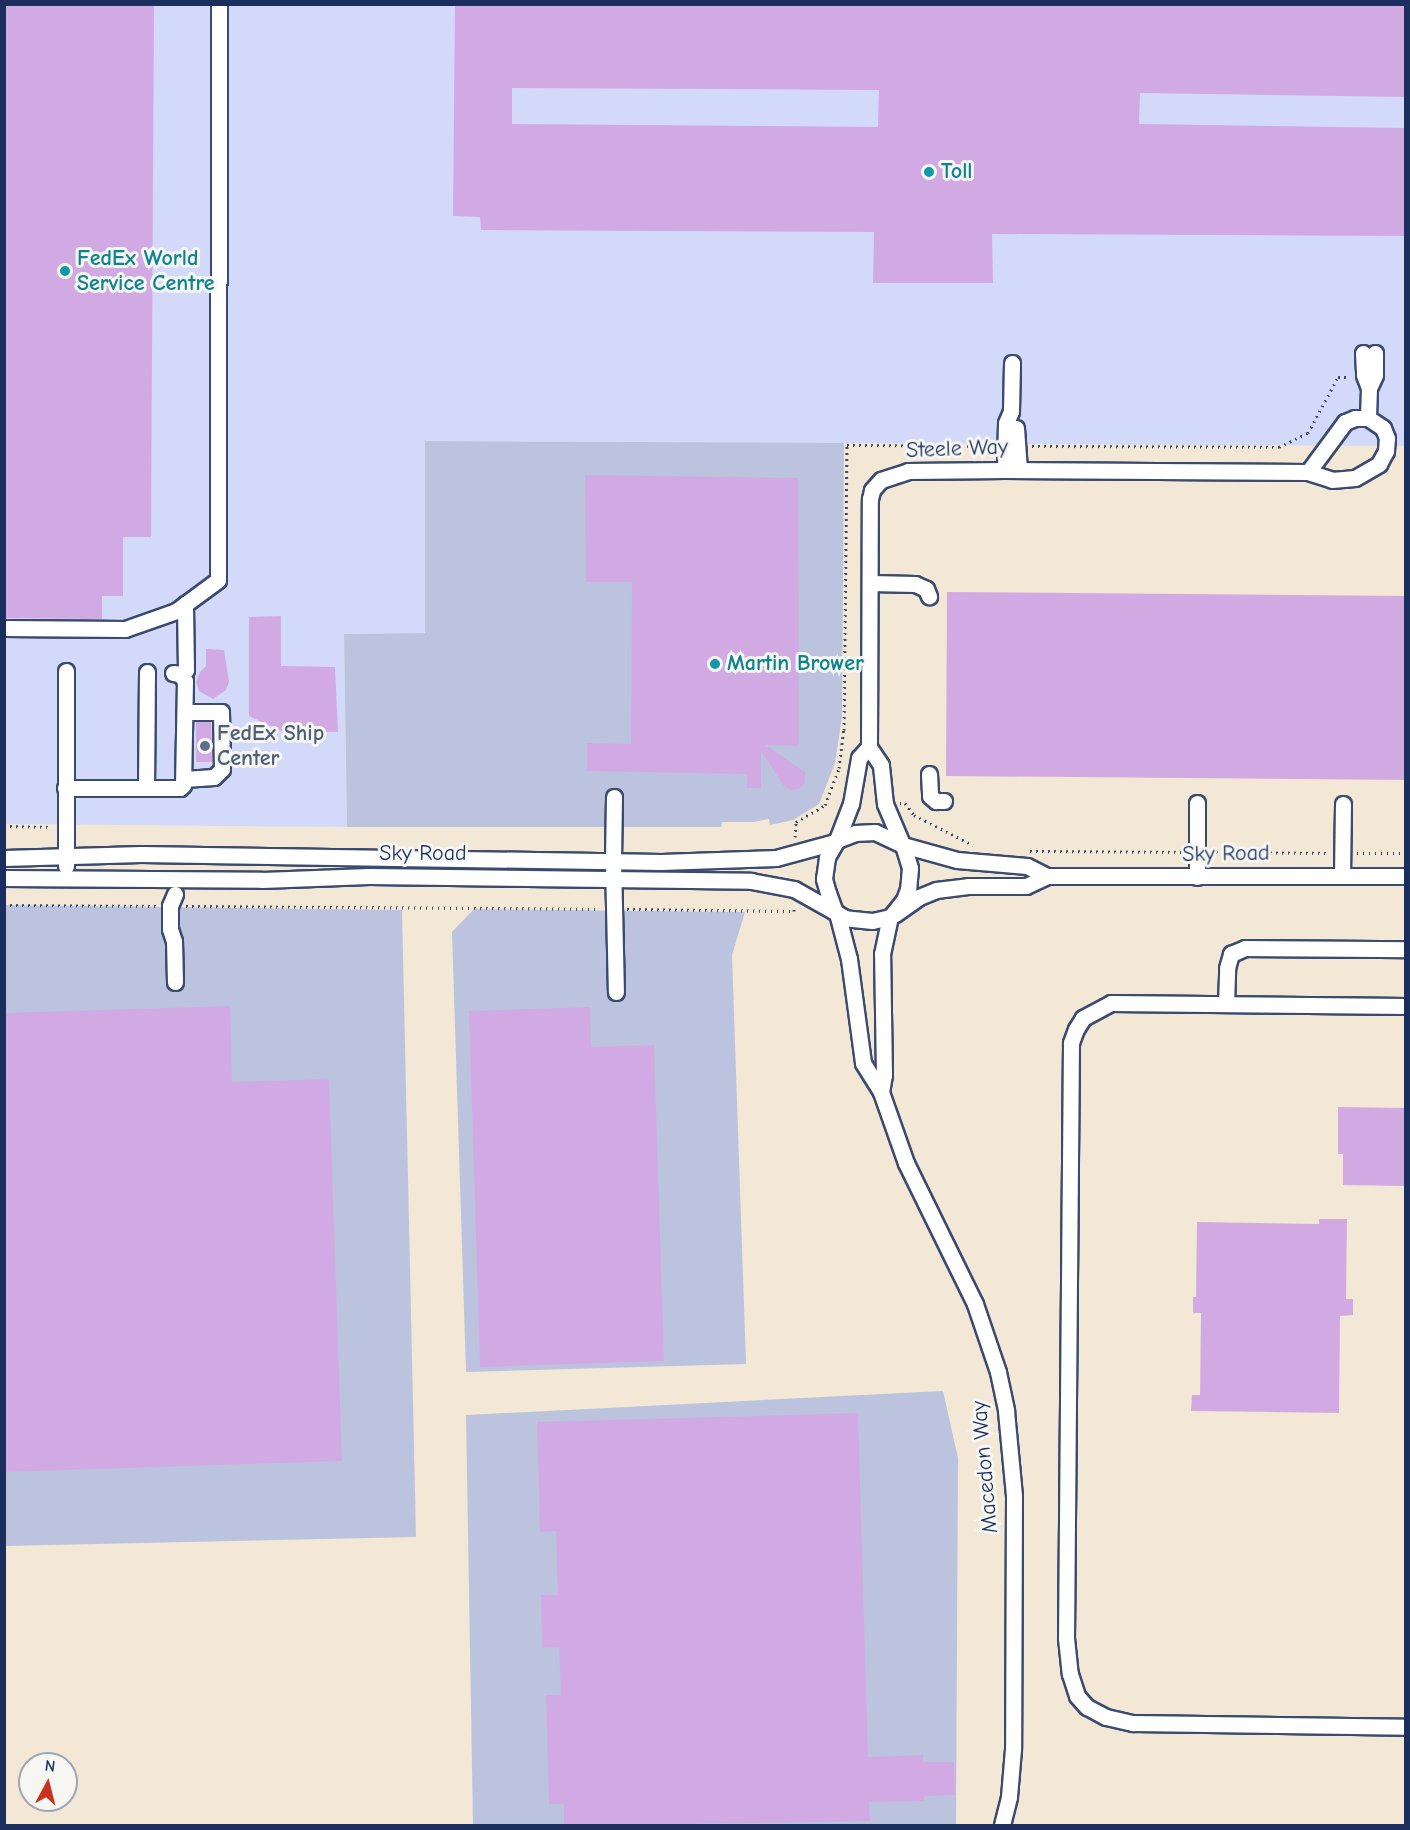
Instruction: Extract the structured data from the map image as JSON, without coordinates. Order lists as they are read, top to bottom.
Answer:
{
  "streets": {
    "street": ["Steele Way", "Sky Road", "Macedon Way"]
  },
  "crossings": [
    ["Steele Way", "Sky Road"],
    ["Steele Way", "Macedon Way"],
    ["Sky Road", "Macedon Way"]
  ],
  "places": [
    "Toll",
    "FedEx World Service Centre",
    "Martin Brower",
    "FedEx Ship Center"
  ],
  "north": "top"
}
